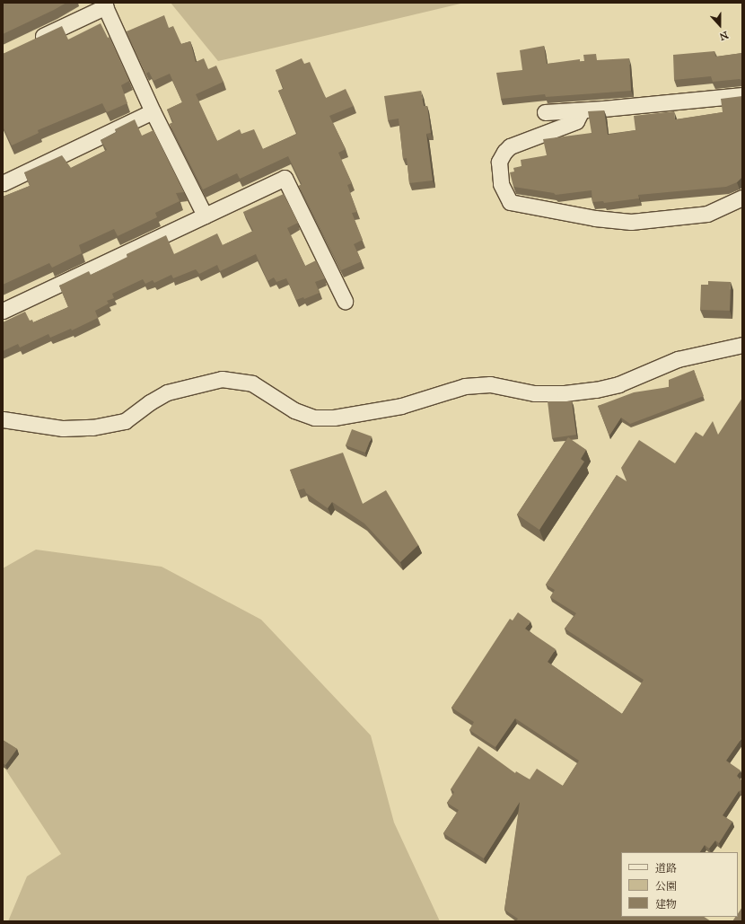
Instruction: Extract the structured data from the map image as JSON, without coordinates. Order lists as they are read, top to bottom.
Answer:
{
  "legend": ["道路", "公園", "建物"],
  "north": "bottom"
}
